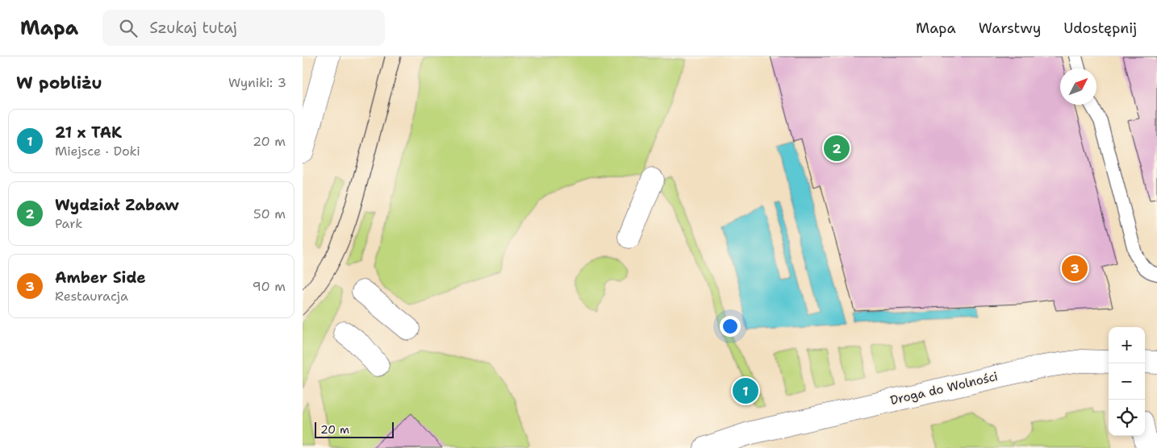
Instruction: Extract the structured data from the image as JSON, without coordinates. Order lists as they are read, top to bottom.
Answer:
{
  "streets": {
    "street": ["Droga do Wolności"]
  },
  "scale_bar": "20 m",
  "north": "top right",
  "page": {
    "header": "Mapa",
    "search": "Szukaj tutaj",
    "nav": ["Mapa", "Warstwy", "Udostępnij"],
    "heading": ["W pobliżu", "Wyniki: 3"],
    "list": [
      {
        "mark": "1",
        "name": "21 x TAK",
        "note": "Miejsce · Doki",
        "value": "20 m"
      },
      {
        "mark": "2",
        "name": "Wydział Zabaw",
        "note": "Park",
        "value": "50 m"
      },
      {
        "mark": "3",
        "name": "Amber Side",
        "note": "Restauracja",
        "value": "90 m"
      }
    ],
    "pins": ["2", "3", "1"],
    "map_buttons": ["+", "−"],
    "scale": "20 m"
  }
}
